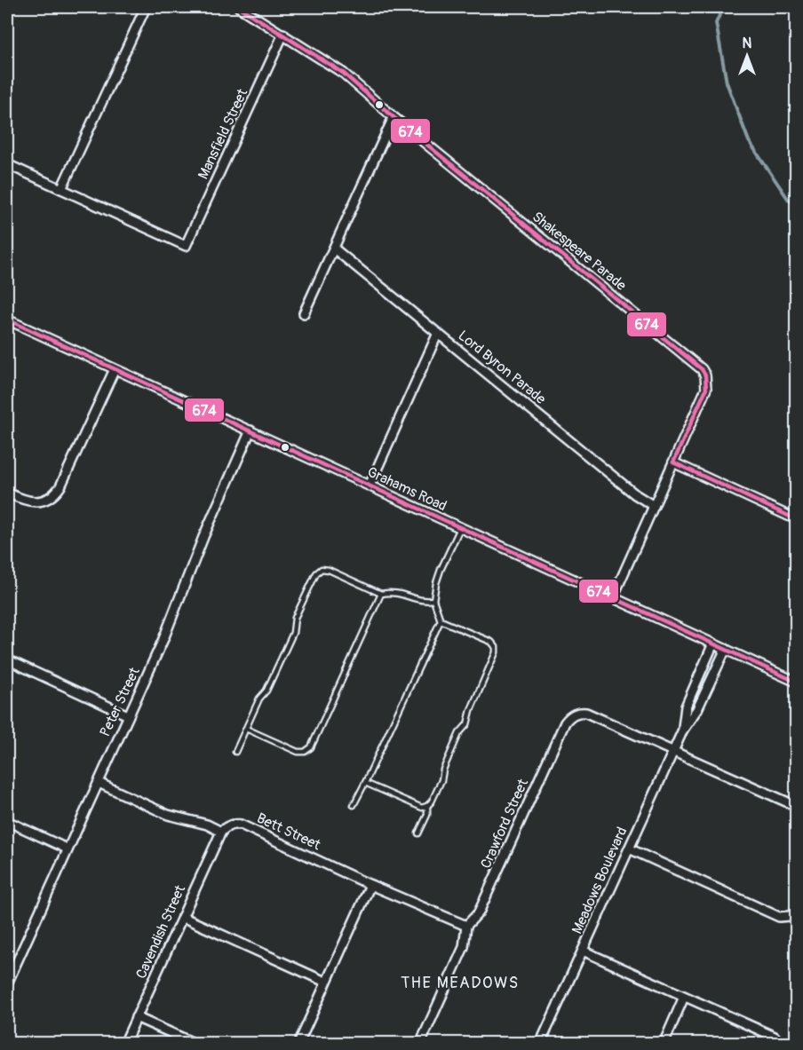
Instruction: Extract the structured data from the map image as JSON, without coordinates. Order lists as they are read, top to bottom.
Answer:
{
  "streets": {
    "street": [
      "Mansfield Street",
      "Shakespeare Parade",
      "Lord Byron Parade",
      "Grahams Road",
      "Peter Street",
      "Crawford Street",
      "Bett Street",
      "Meadows Boulevard",
      "Cavendish Street"
    ]
  },
  "crossings": [
    ["Mansfield Street", "Shakespeare Parade"],
    ["Shakespeare Parade", "Lord Byron Parade"],
    ["Shakespeare Parade", "Grahams Road"],
    ["Grahams Road", "Peter Street"],
    ["Grahams Road", "Meadows Boulevard"],
    ["Peter Street", "Bett Street"],
    ["Crawford Street", "Bett Street"],
    ["Crawford Street", "Meadows Boulevard"],
    ["Bett Street", "Cavendish Street"]
  ],
  "districts": ["THE MEADOWS"],
  "lines": ["transit line 674"],
  "north": "top"
}
